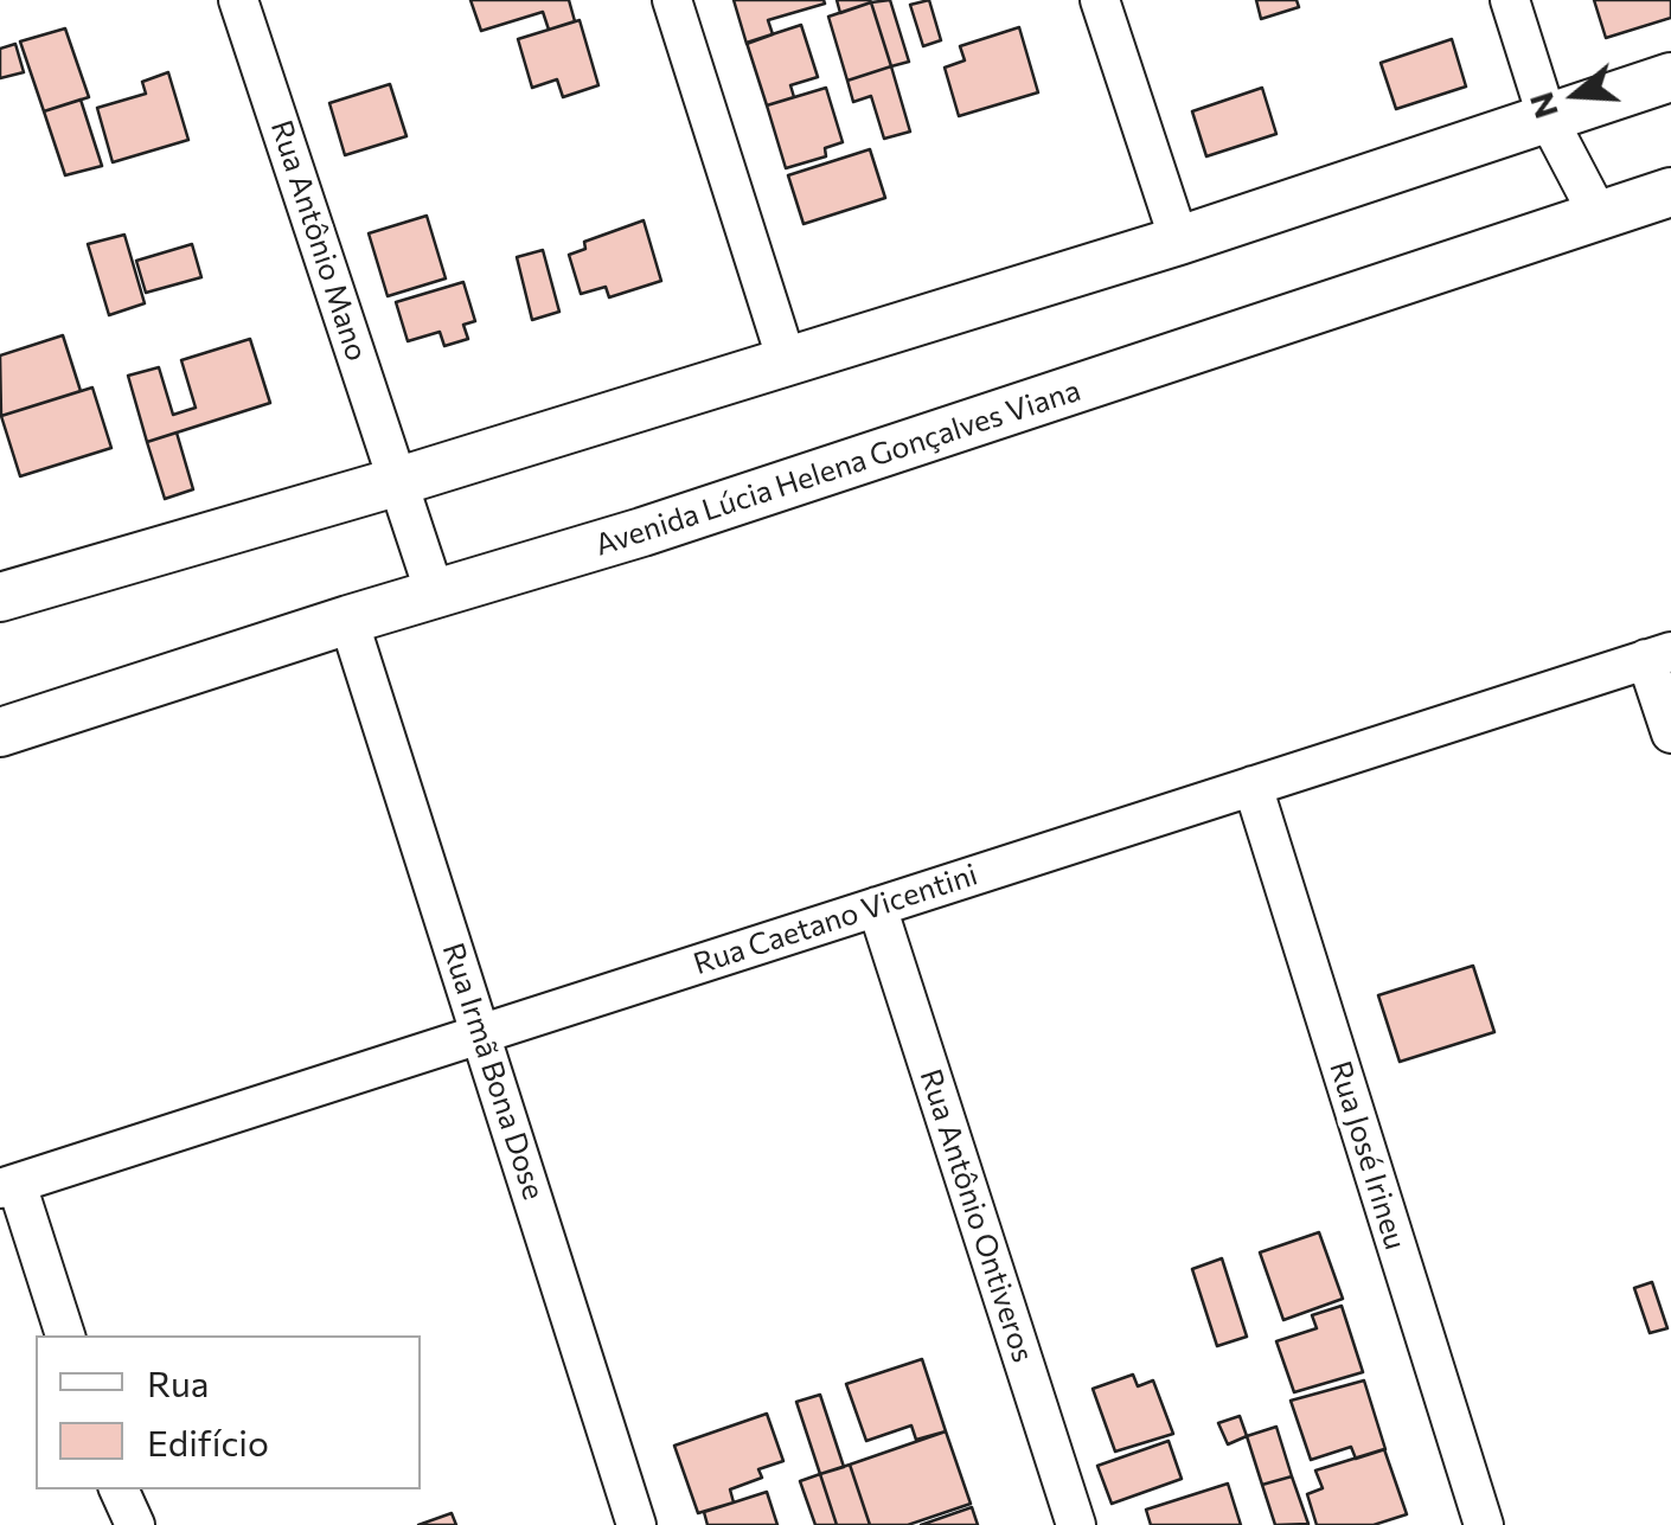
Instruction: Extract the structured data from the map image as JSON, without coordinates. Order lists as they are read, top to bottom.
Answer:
{
  "streets": {
    "street": [
      "Rua Antônio Mano",
      "Avenida Lúcia Helena Gonçalves Viana",
      "Rua Caetano Vicentini",
      "Rua Irmã Bona Dose",
      "Rua José Irineu",
      "Rua Antônio Ontiveros"
    ]
  },
  "crossings": [
    ["Rua Antônio Mano", "Avenida Lúcia Helena Gonçalves Viana"],
    ["Avenida Lúcia Helena Gonçalves Viana", "Rua Irmã Bona Dose"],
    ["Rua Caetano Vicentini", "Rua Irmã Bona Dose"],
    ["Rua Caetano Vicentini", "Rua José Irineu"],
    ["Rua Caetano Vicentini", "Rua Antônio Ontiveros"]
  ],
  "legend": ["Rua", "Edifício"],
  "north": "left"
}
